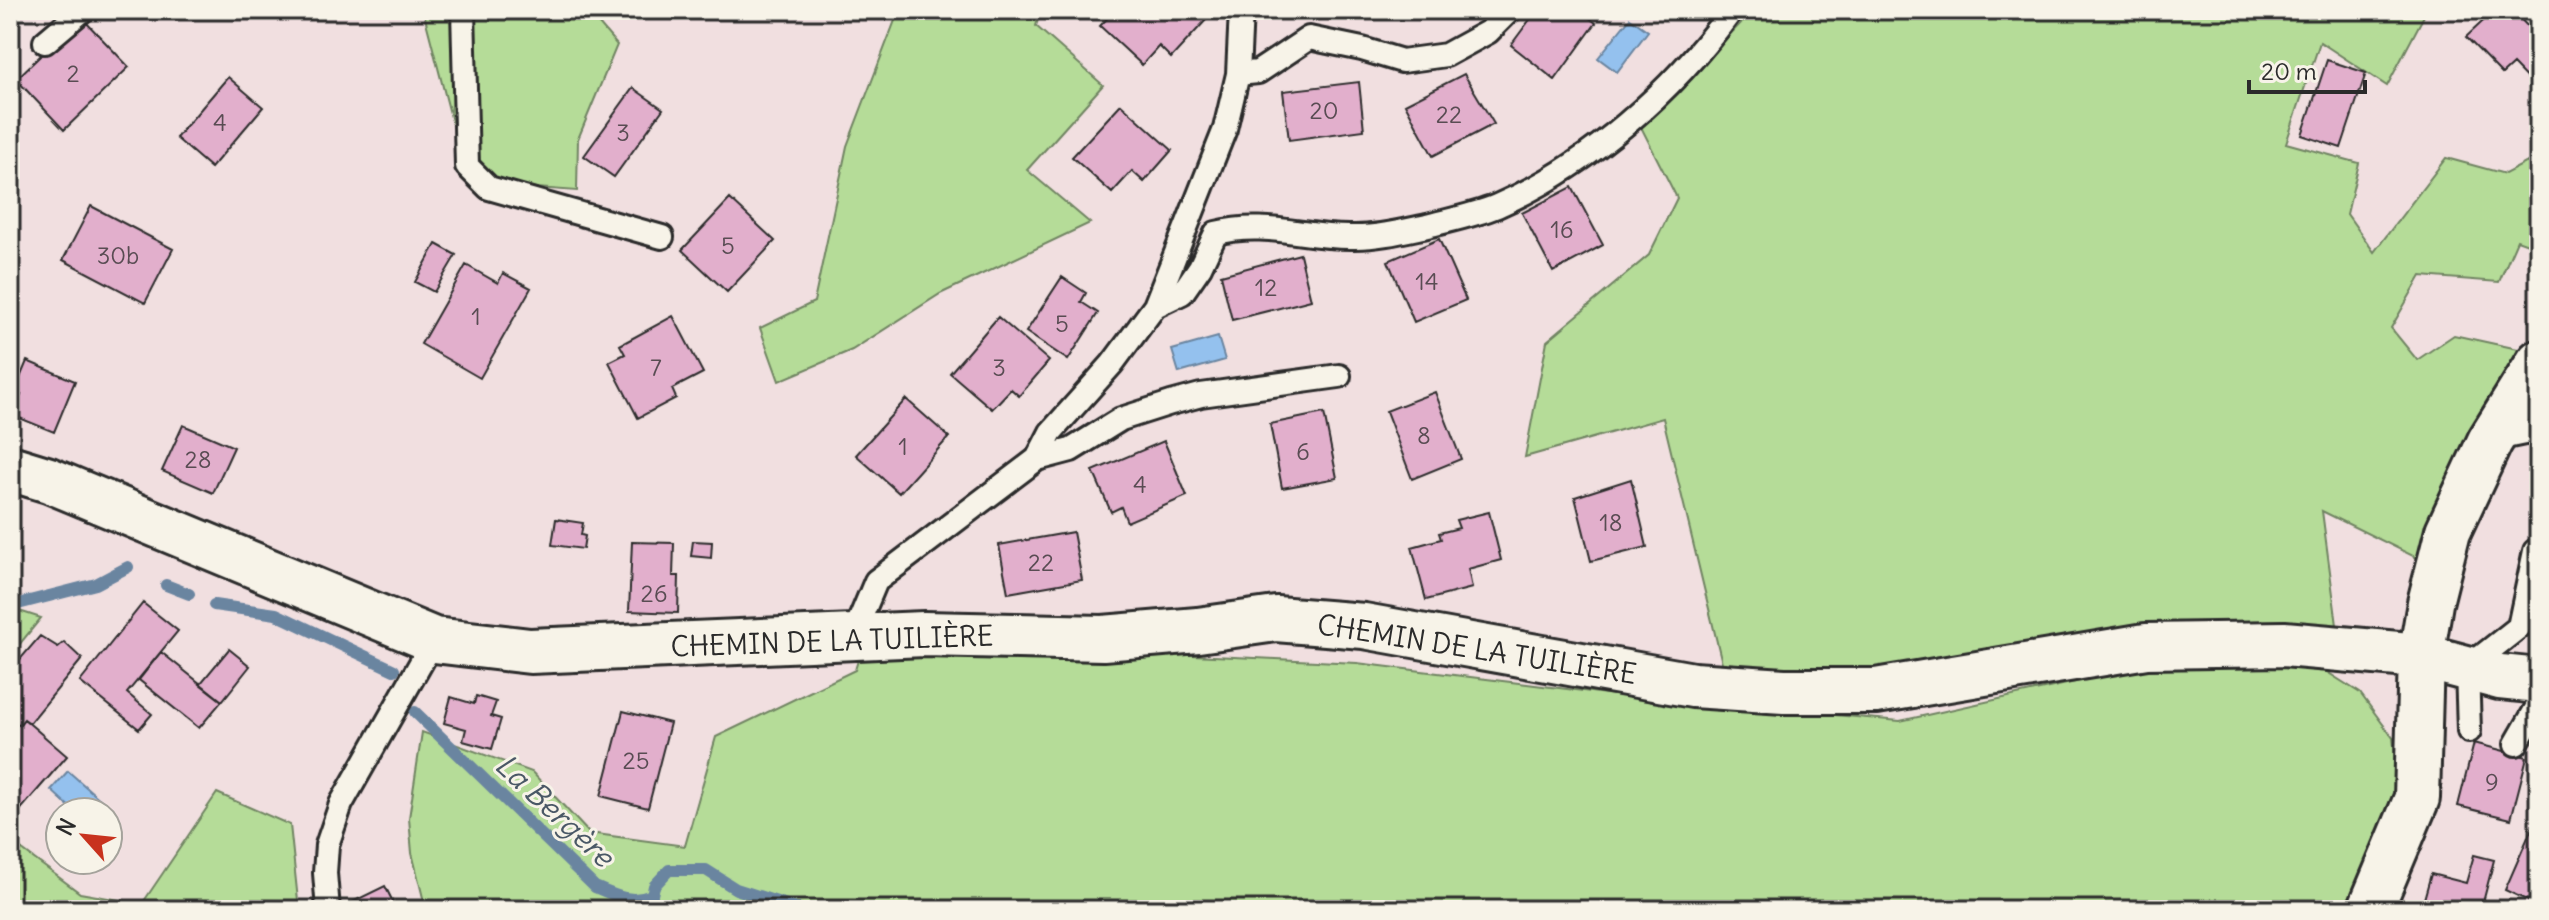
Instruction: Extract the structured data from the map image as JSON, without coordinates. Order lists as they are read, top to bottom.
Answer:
{
  "streets": {
    "street": ["CHEMIN DE LA TUILIÈRE"]
  },
  "water": ["La Bergère"],
  "house_numbers": [
    "2",
    "20",
    "22",
    "4",
    "3",
    "16",
    "5",
    "30b",
    "14",
    "12",
    "1",
    "5",
    "7",
    "3",
    "8",
    "1",
    "6",
    "28",
    "4",
    "18",
    "22",
    "26",
    "25",
    "9"
  ],
  "scale_bar": "20 m",
  "north": "top left"
}
